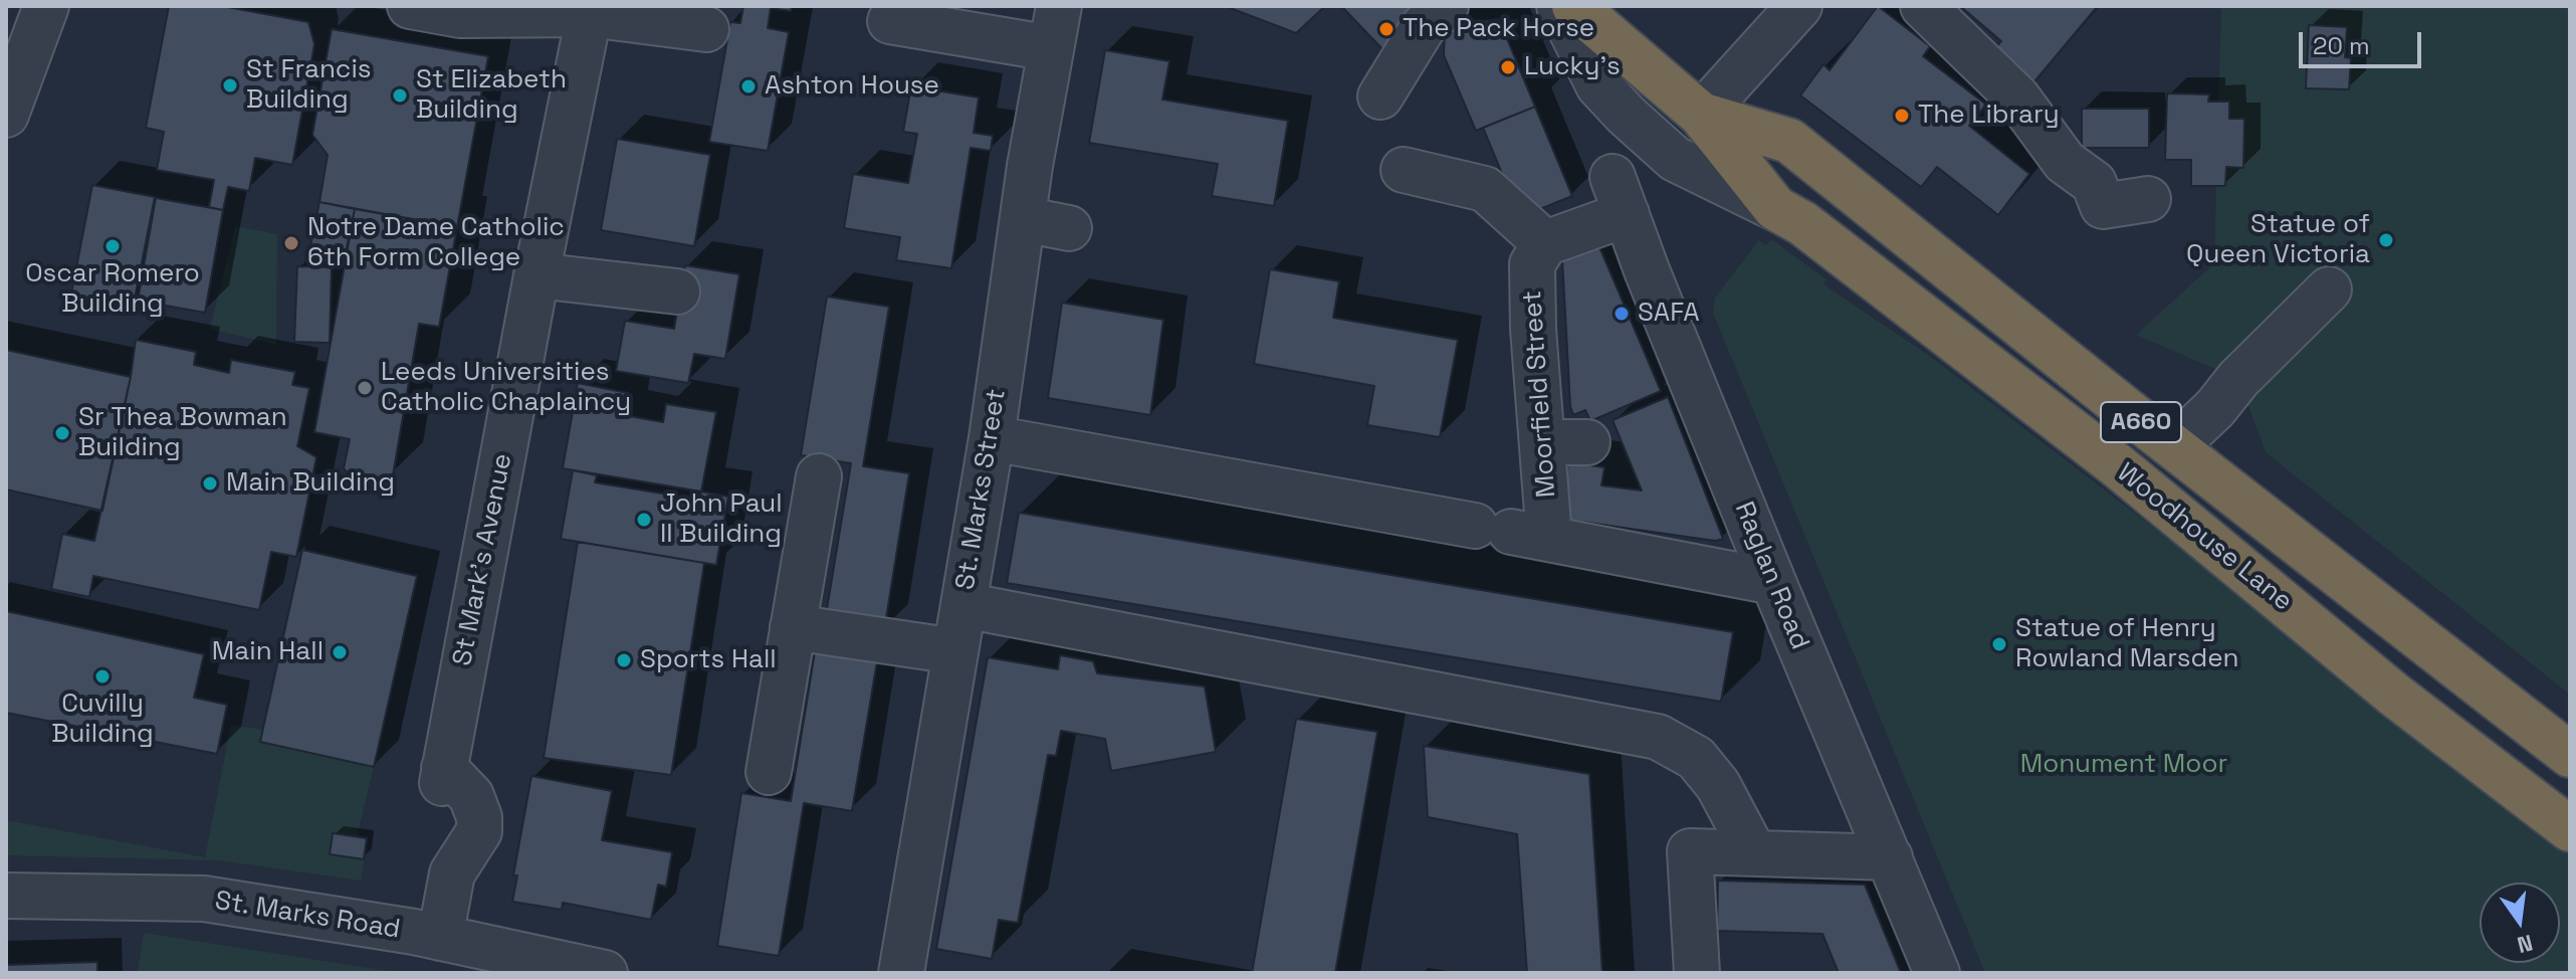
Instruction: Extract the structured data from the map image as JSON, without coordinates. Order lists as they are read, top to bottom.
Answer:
{
  "streets": {
    "highway": ["A660", "Woodhouse Lane"],
    "street": [
      "Moorfield Street",
      "St. Marks Street",
      "St Mark's Avenue",
      "Raglan Road",
      "St. Marks Road"
    ]
  },
  "crossings": [
    ["Moorfield Street", "Raglan Road"],
    ["St Mark's Avenue", "St. Marks Road"]
  ],
  "parks": ["Monument Moor"],
  "places": [
    "The Pack Horse",
    "Lucky's",
    "St Francis Building",
    "Ashton House",
    "St Elizabeth Building",
    "The Library",
    "Statue of Queen Victoria",
    "Notre Dame Catholic 6th Form College",
    "Oscar Romero Building",
    "SAFA",
    "Leeds Universities Catholic Chaplaincy",
    "Sr Thea Bowman Building",
    "Main Building",
    "John Paul II Building",
    "Statue of Henry Rowland Marsden",
    "Main Hall",
    "Sports Hall",
    "Cuvilly Building"
  ],
  "scale_bar": "20 m",
  "north": "bottom"
}
